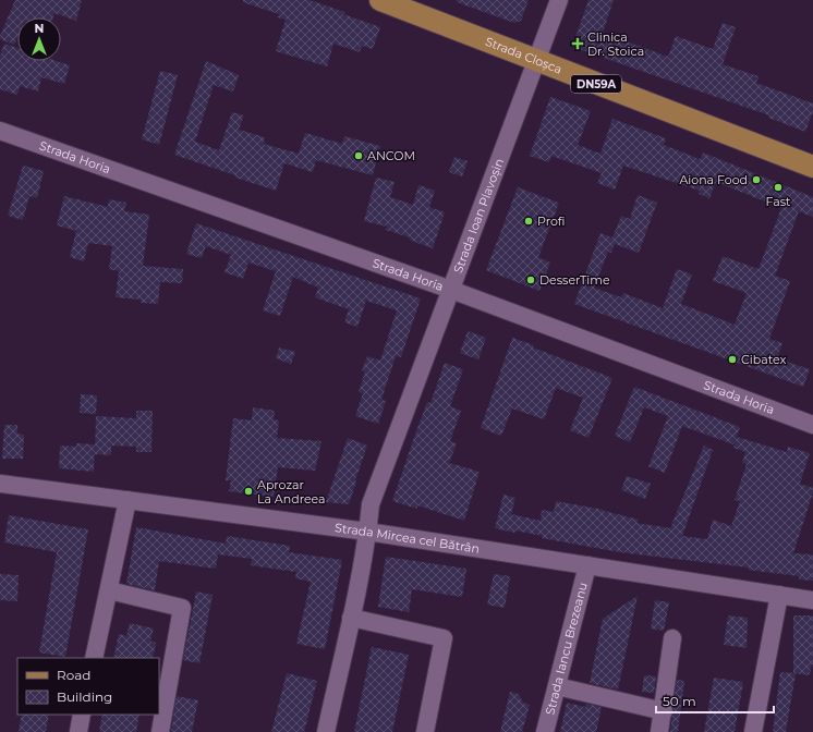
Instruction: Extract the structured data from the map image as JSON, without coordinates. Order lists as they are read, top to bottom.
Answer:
{
  "streets": {
    "main road": ["Strada Cloșca", "DN59A"],
    "street": [
      "Strada Horia",
      "Strada Ioan Plavoșin",
      "Strada Mircea cel Bătrân",
      "Strada Iancu Brezeanu"
    ]
  },
  "crossings": [
    ["Strada Cloșca", "Strada Ioan Plavoșin"],
    ["Strada Horia", "Strada Ioan Plavoșin"],
    ["Strada Ioan Plavoșin", "Strada Mircea cel Bătrân"],
    ["Strada Mircea cel Bătrân", "Strada Iancu Brezeanu"]
  ],
  "places": {
    "health": ["Clinica Dr. Stoica"],
    "other": [
      "ANCOM",
      "Aiona Food",
      "Fast",
      "Profi",
      "DesserTime",
      "Cibatex",
      "Aprozar La Andreea"
    ]
  },
  "legend": ["Road", "Building"],
  "scale_bar": "50 m",
  "north": "top"
}
